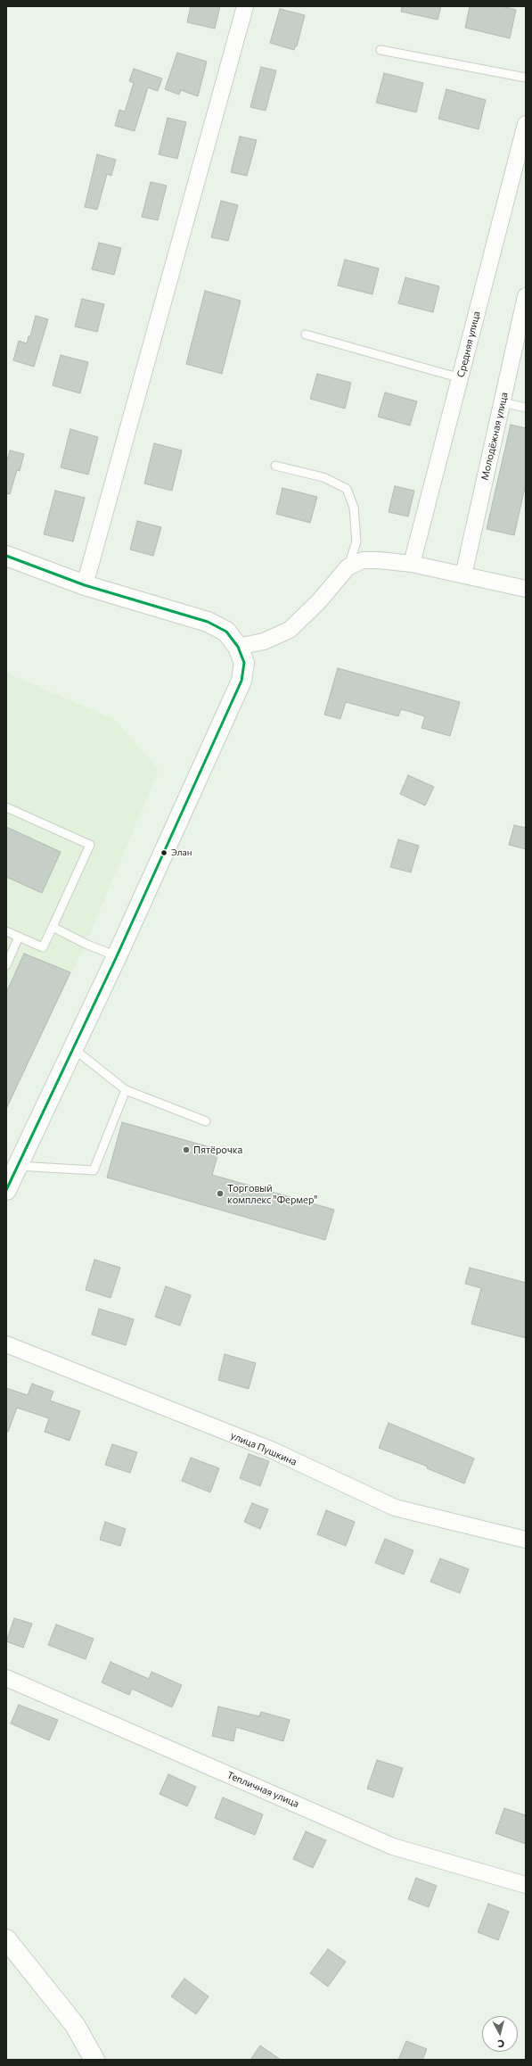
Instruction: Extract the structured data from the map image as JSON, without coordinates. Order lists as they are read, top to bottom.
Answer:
{
  "streets": {
    "street": [
      "Средняя улица",
      "Молодёжная улица",
      "улица Пушкина",
      "Тепличная улица"
    ]
  },
  "places": ["Элан", "Пятёрочка", "Торговый комплекс \"Фермер\""],
  "north": "bottom"
}
